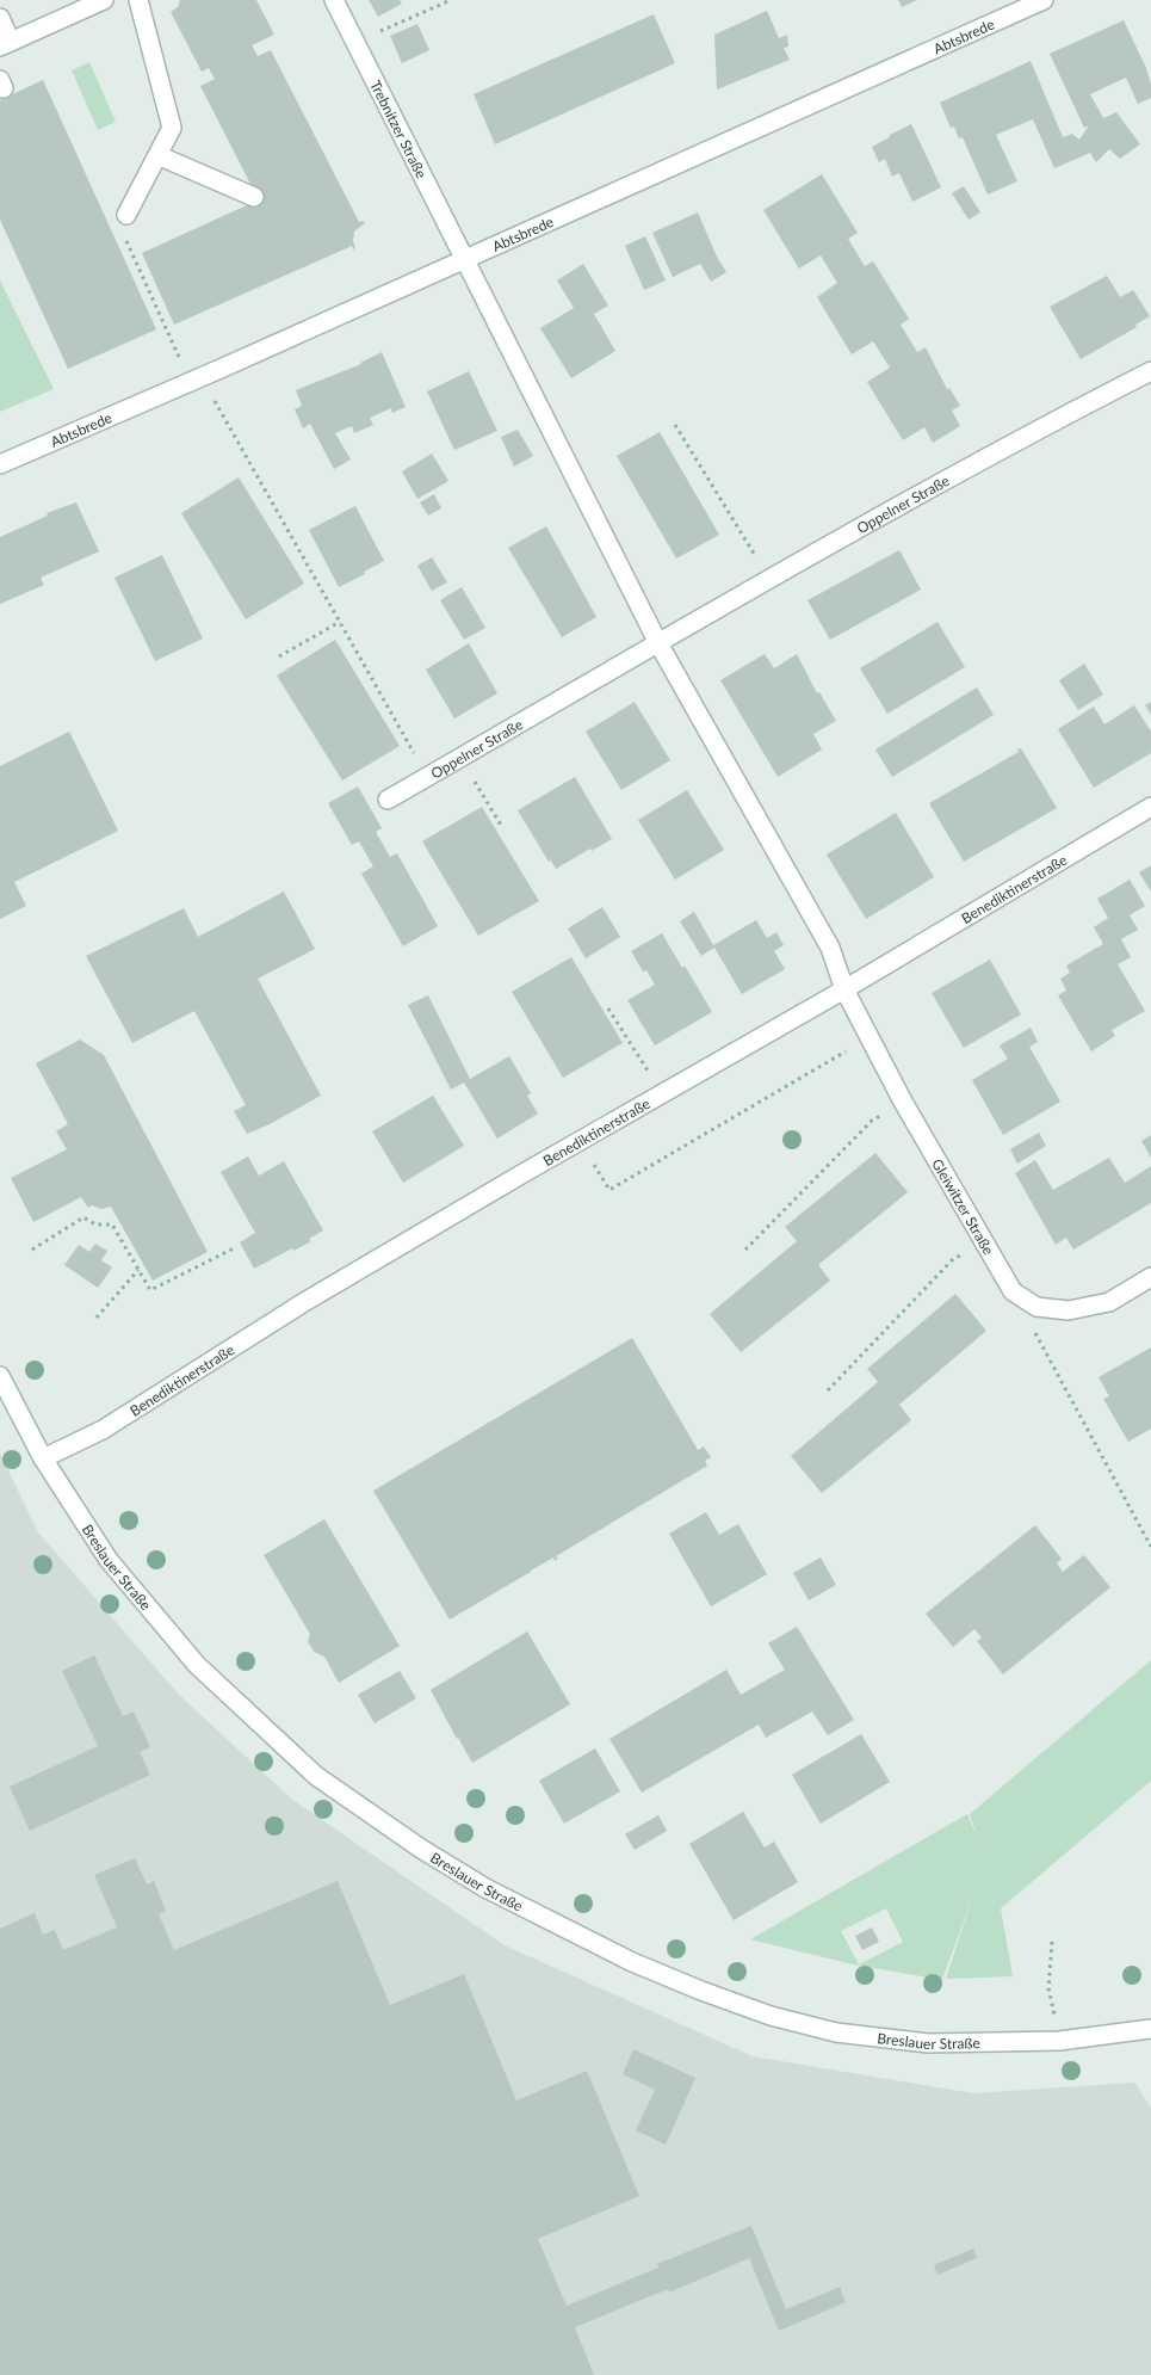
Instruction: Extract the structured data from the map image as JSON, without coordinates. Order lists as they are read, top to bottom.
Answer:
{
  "streets": {
    "street": [
      "Abtsbrede",
      "Trebnitzer Straße",
      "Oppelner Straße",
      "Benediktinerstraße",
      "Gleiwitzer Straße",
      "Breslauer Straße"
    ]
  },
  "crossings": [
    ["Abtsbrede", "Trebnitzer Straße"],
    ["Benediktinerstraße", "Gleiwitzer Straße"],
    ["Benediktinerstraße", "Breslauer Straße"]
  ]
}
